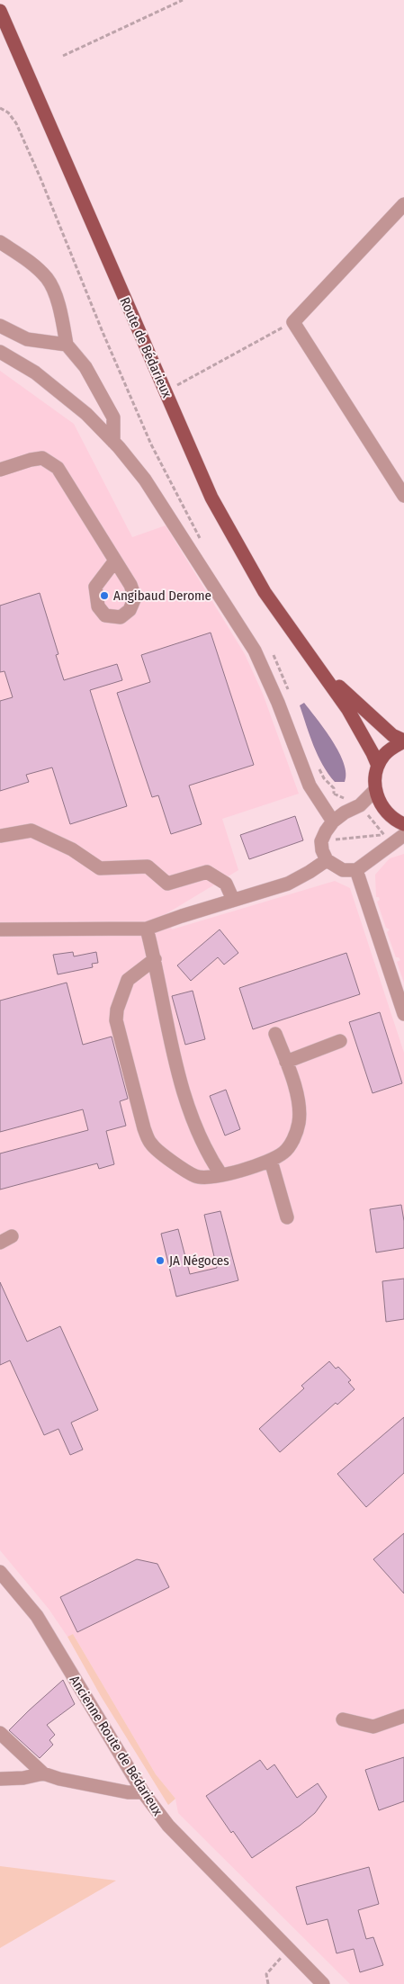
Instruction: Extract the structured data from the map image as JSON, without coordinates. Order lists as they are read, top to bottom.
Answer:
{
  "streets": {
    "main road": ["Route de Bédarieux"],
    "street": ["Ancienne Route de Bédarieux"]
  },
  "places": ["Angibaud Derome", "JA Négoces"]
}
